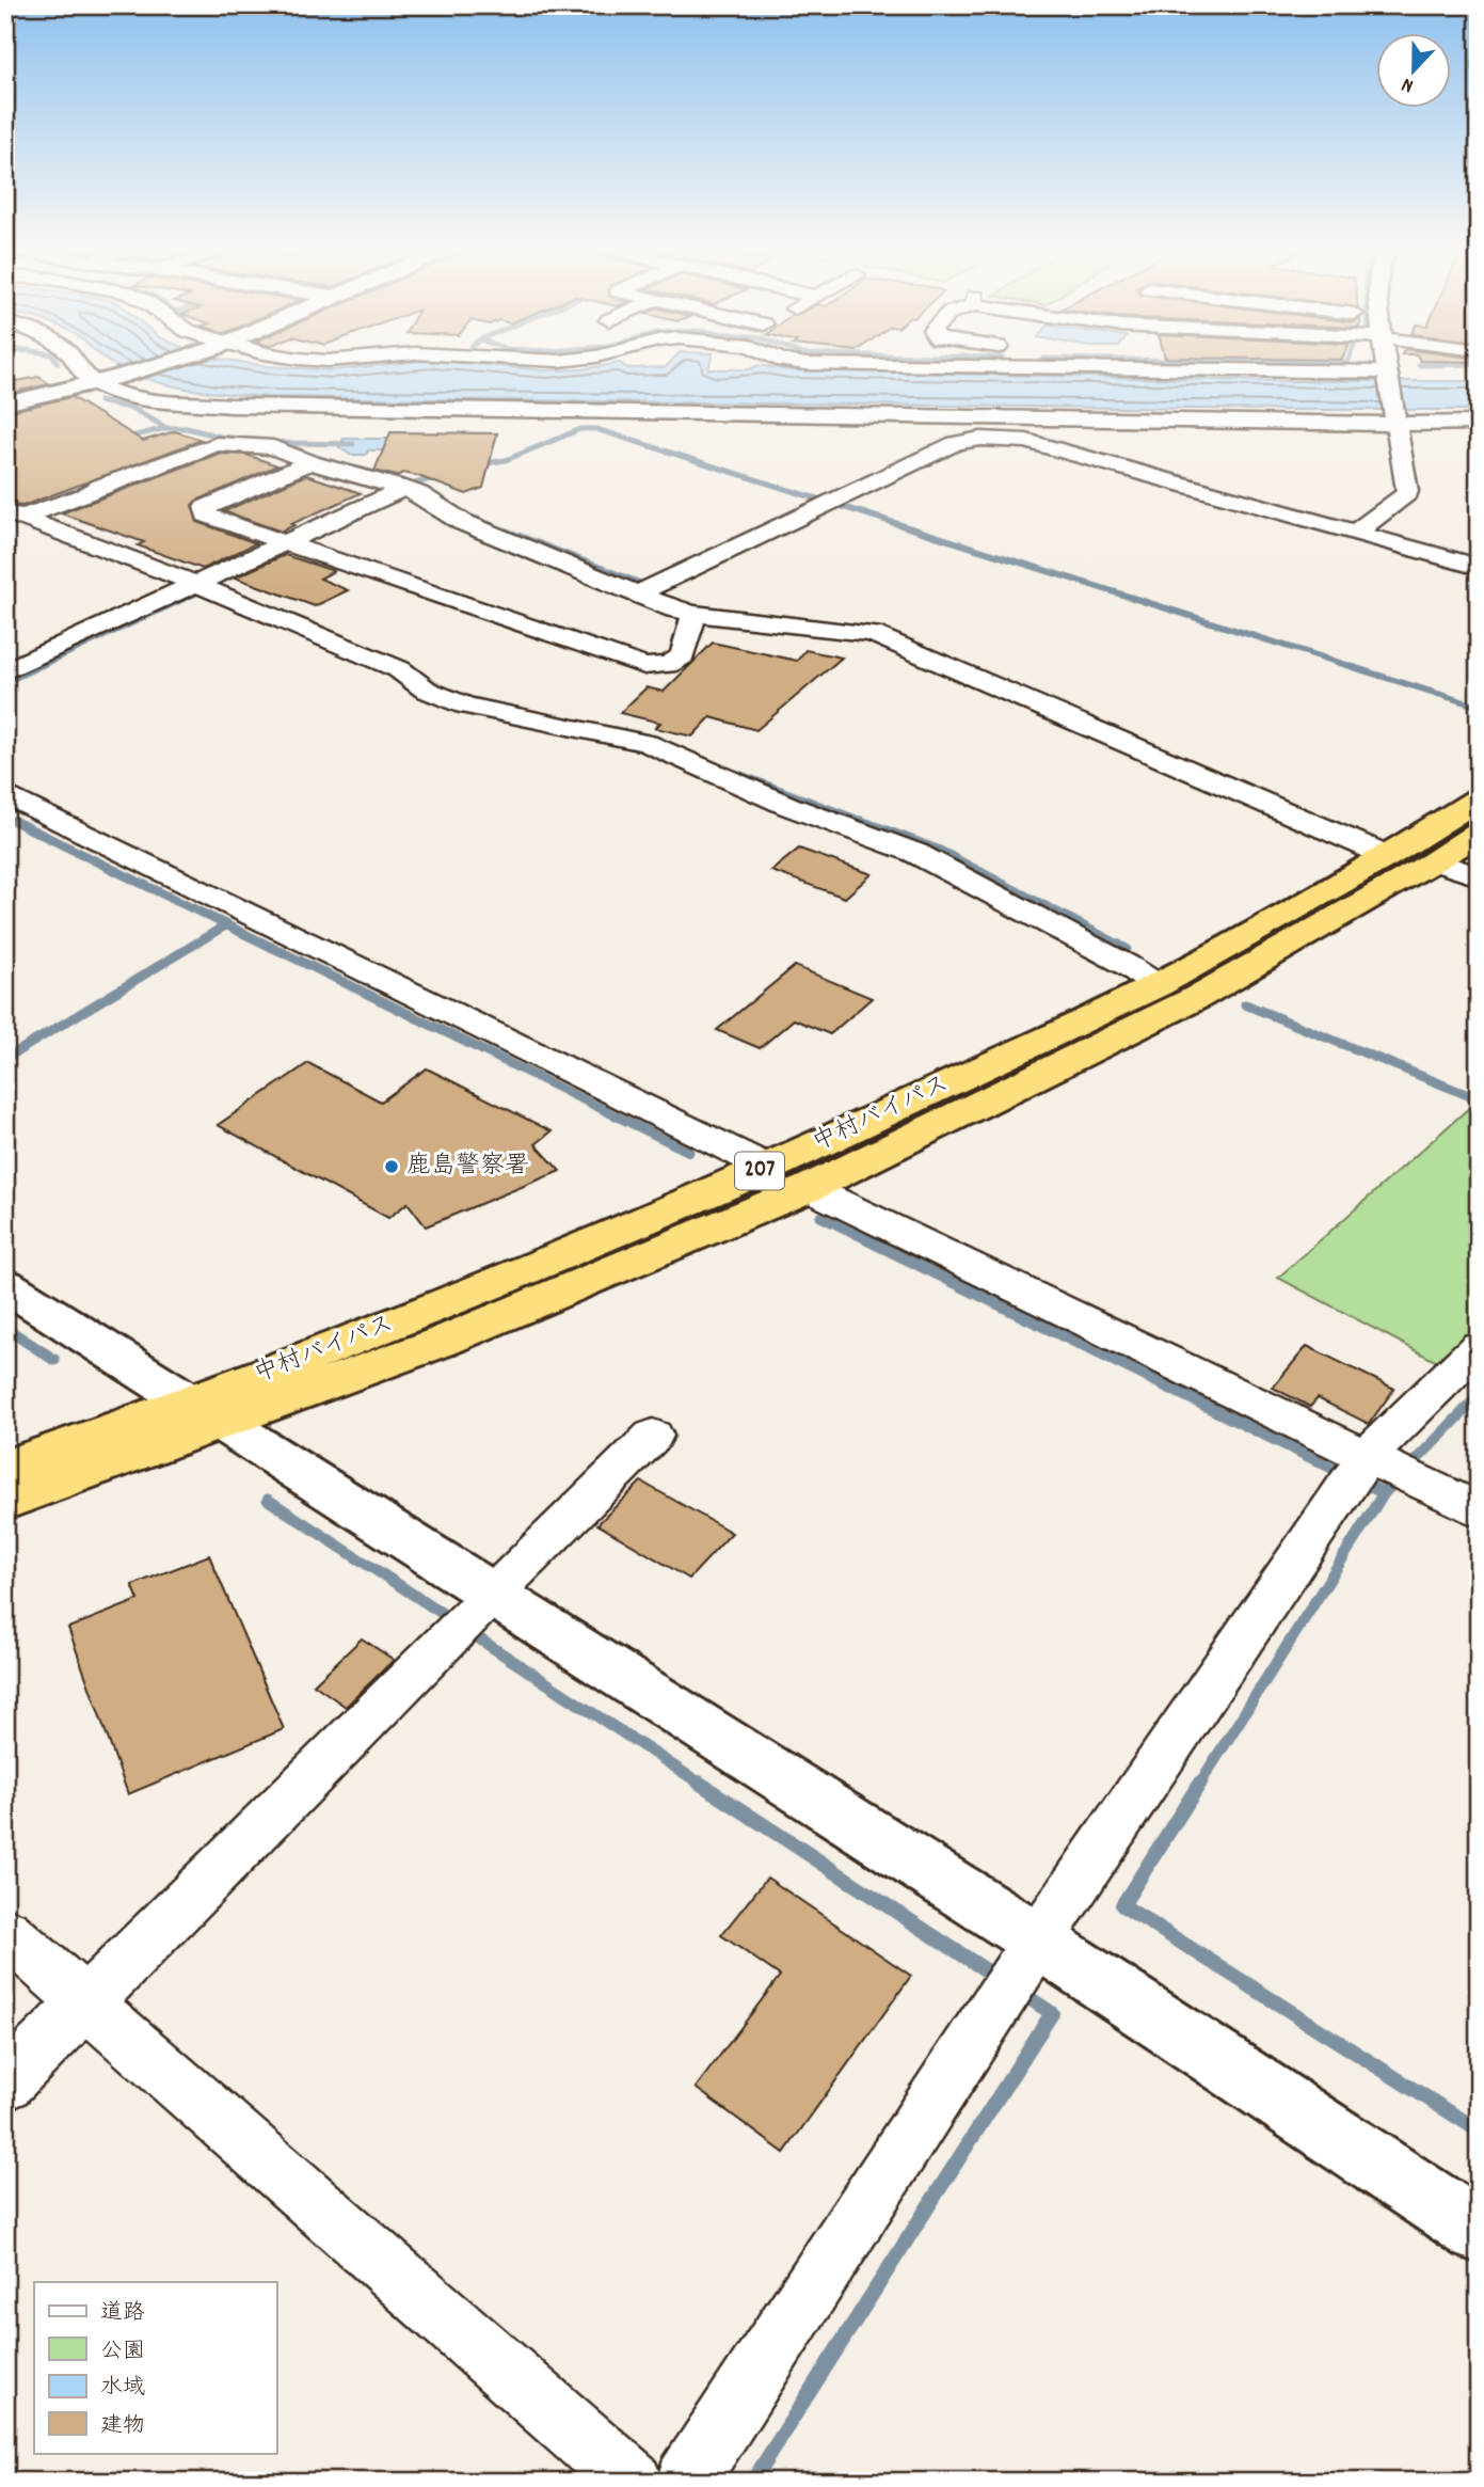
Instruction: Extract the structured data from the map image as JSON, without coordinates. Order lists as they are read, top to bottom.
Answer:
{
  "streets": {
    "highway": ["中村バイパス", "207"]
  },
  "places": ["鹿島警察署"],
  "legend": [
    "道路",
    "公園",
    "水域",
    "建物"
  ],
  "north": "bottom"
}
